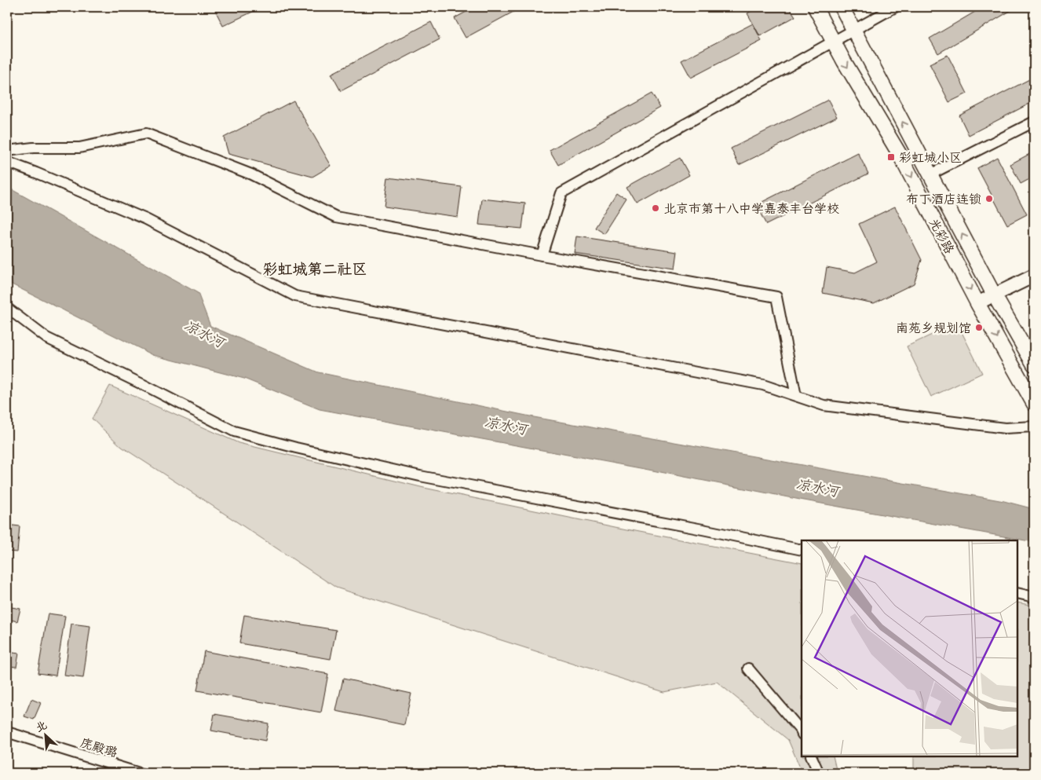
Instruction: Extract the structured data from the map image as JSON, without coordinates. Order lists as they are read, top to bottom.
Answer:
{
  "streets": {
    "main road": ["光彩路"],
    "street": ["庑殿璐"]
  },
  "districts": ["彩虹城第二社区"],
  "water": ["凉水河"],
  "places": {
    "transit": ["彩虹城小区"],
    "other": ["布丁酒店连锁", "北京市第十八中学嘉泰丰台学校", "南苑乡规划馆"]
  },
  "north": "top left"
}
